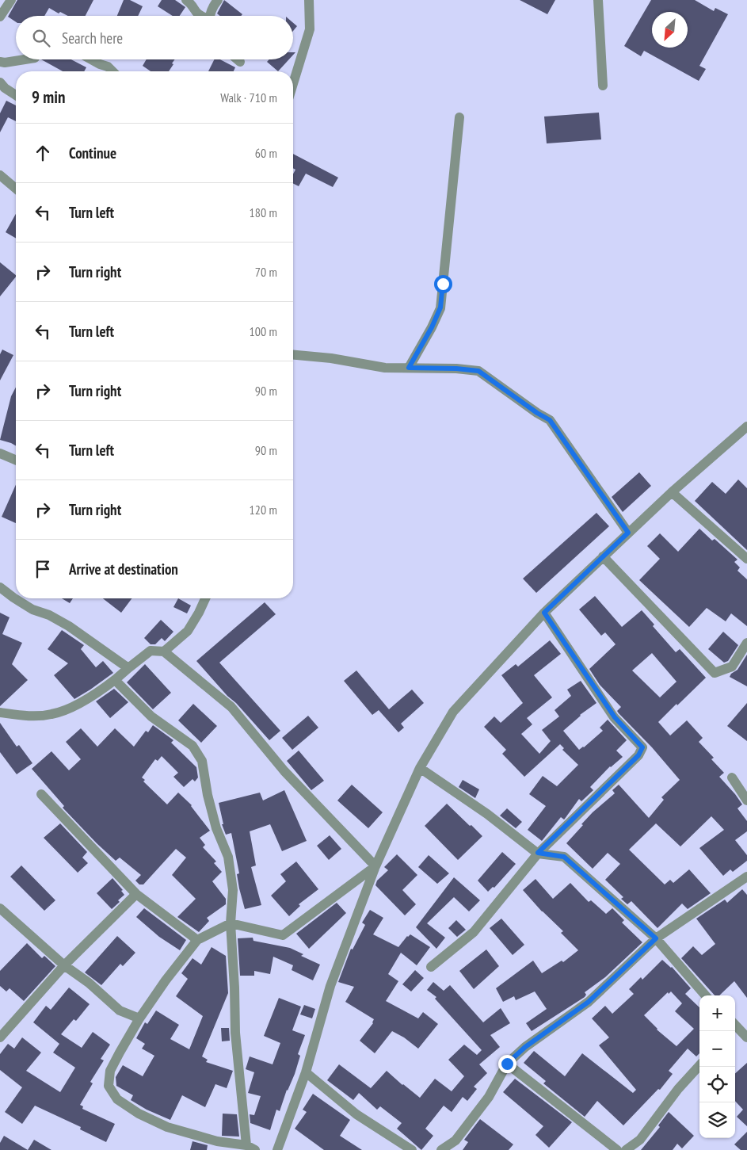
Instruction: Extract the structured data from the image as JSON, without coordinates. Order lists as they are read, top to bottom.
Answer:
{
  "north": "bottom left",
  "page": {
    "search": "Search here",
    "heading": ["9 min", "Walk · 710 m"],
    "list": [
      ["Continue", "60 m"],
      ["Turn left", "180 m"],
      ["Turn right", "70 m"],
      ["Turn left", "100 m"],
      ["Turn right", "90 m"],
      ["Turn left", "90 m"],
      ["Turn right", "120 m"],
      "Arrive at destination"
    ],
    "map_buttons": ["+", "−"]
  }
}
